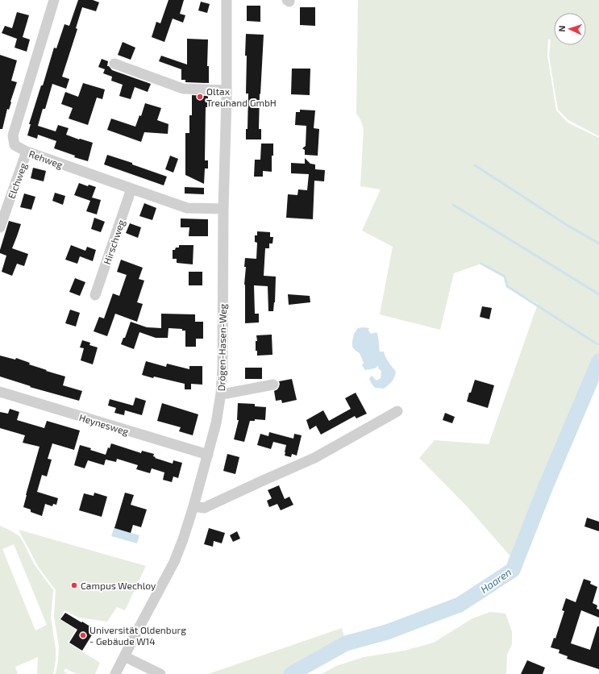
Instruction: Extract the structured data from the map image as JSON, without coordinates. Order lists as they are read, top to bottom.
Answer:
{
  "streets": {
    "street": [
      "Rehweg",
      "Elchweg",
      "Hirschweg",
      "Drögen-Hasen-Weg",
      "Heynesweg"
    ]
  },
  "crossings": [
    ["Rehweg", "Elchweg"],
    ["Rehweg", "Hirschweg"],
    ["Rehweg", "Drögen-Hasen-Weg"],
    ["Drögen-Hasen-Weg", "Heynesweg"]
  ],
  "water": ["Haaren"],
  "places": ["Oltax Treuhand GmbH", "Campus Wechloy", "Universität Oldenburg - Gebäude W14"],
  "north": "left"
}
